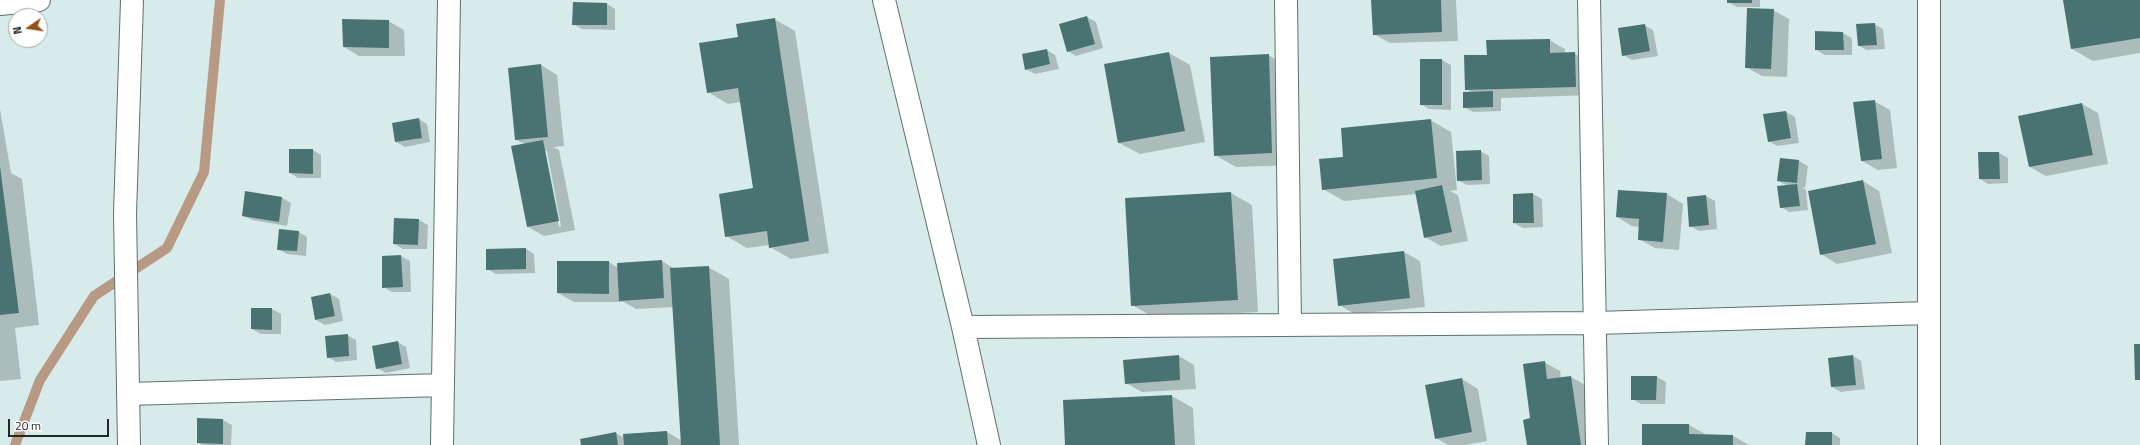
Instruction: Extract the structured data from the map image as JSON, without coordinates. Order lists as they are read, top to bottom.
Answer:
{
  "scale_bar": "20 m",
  "north": "left"
}
